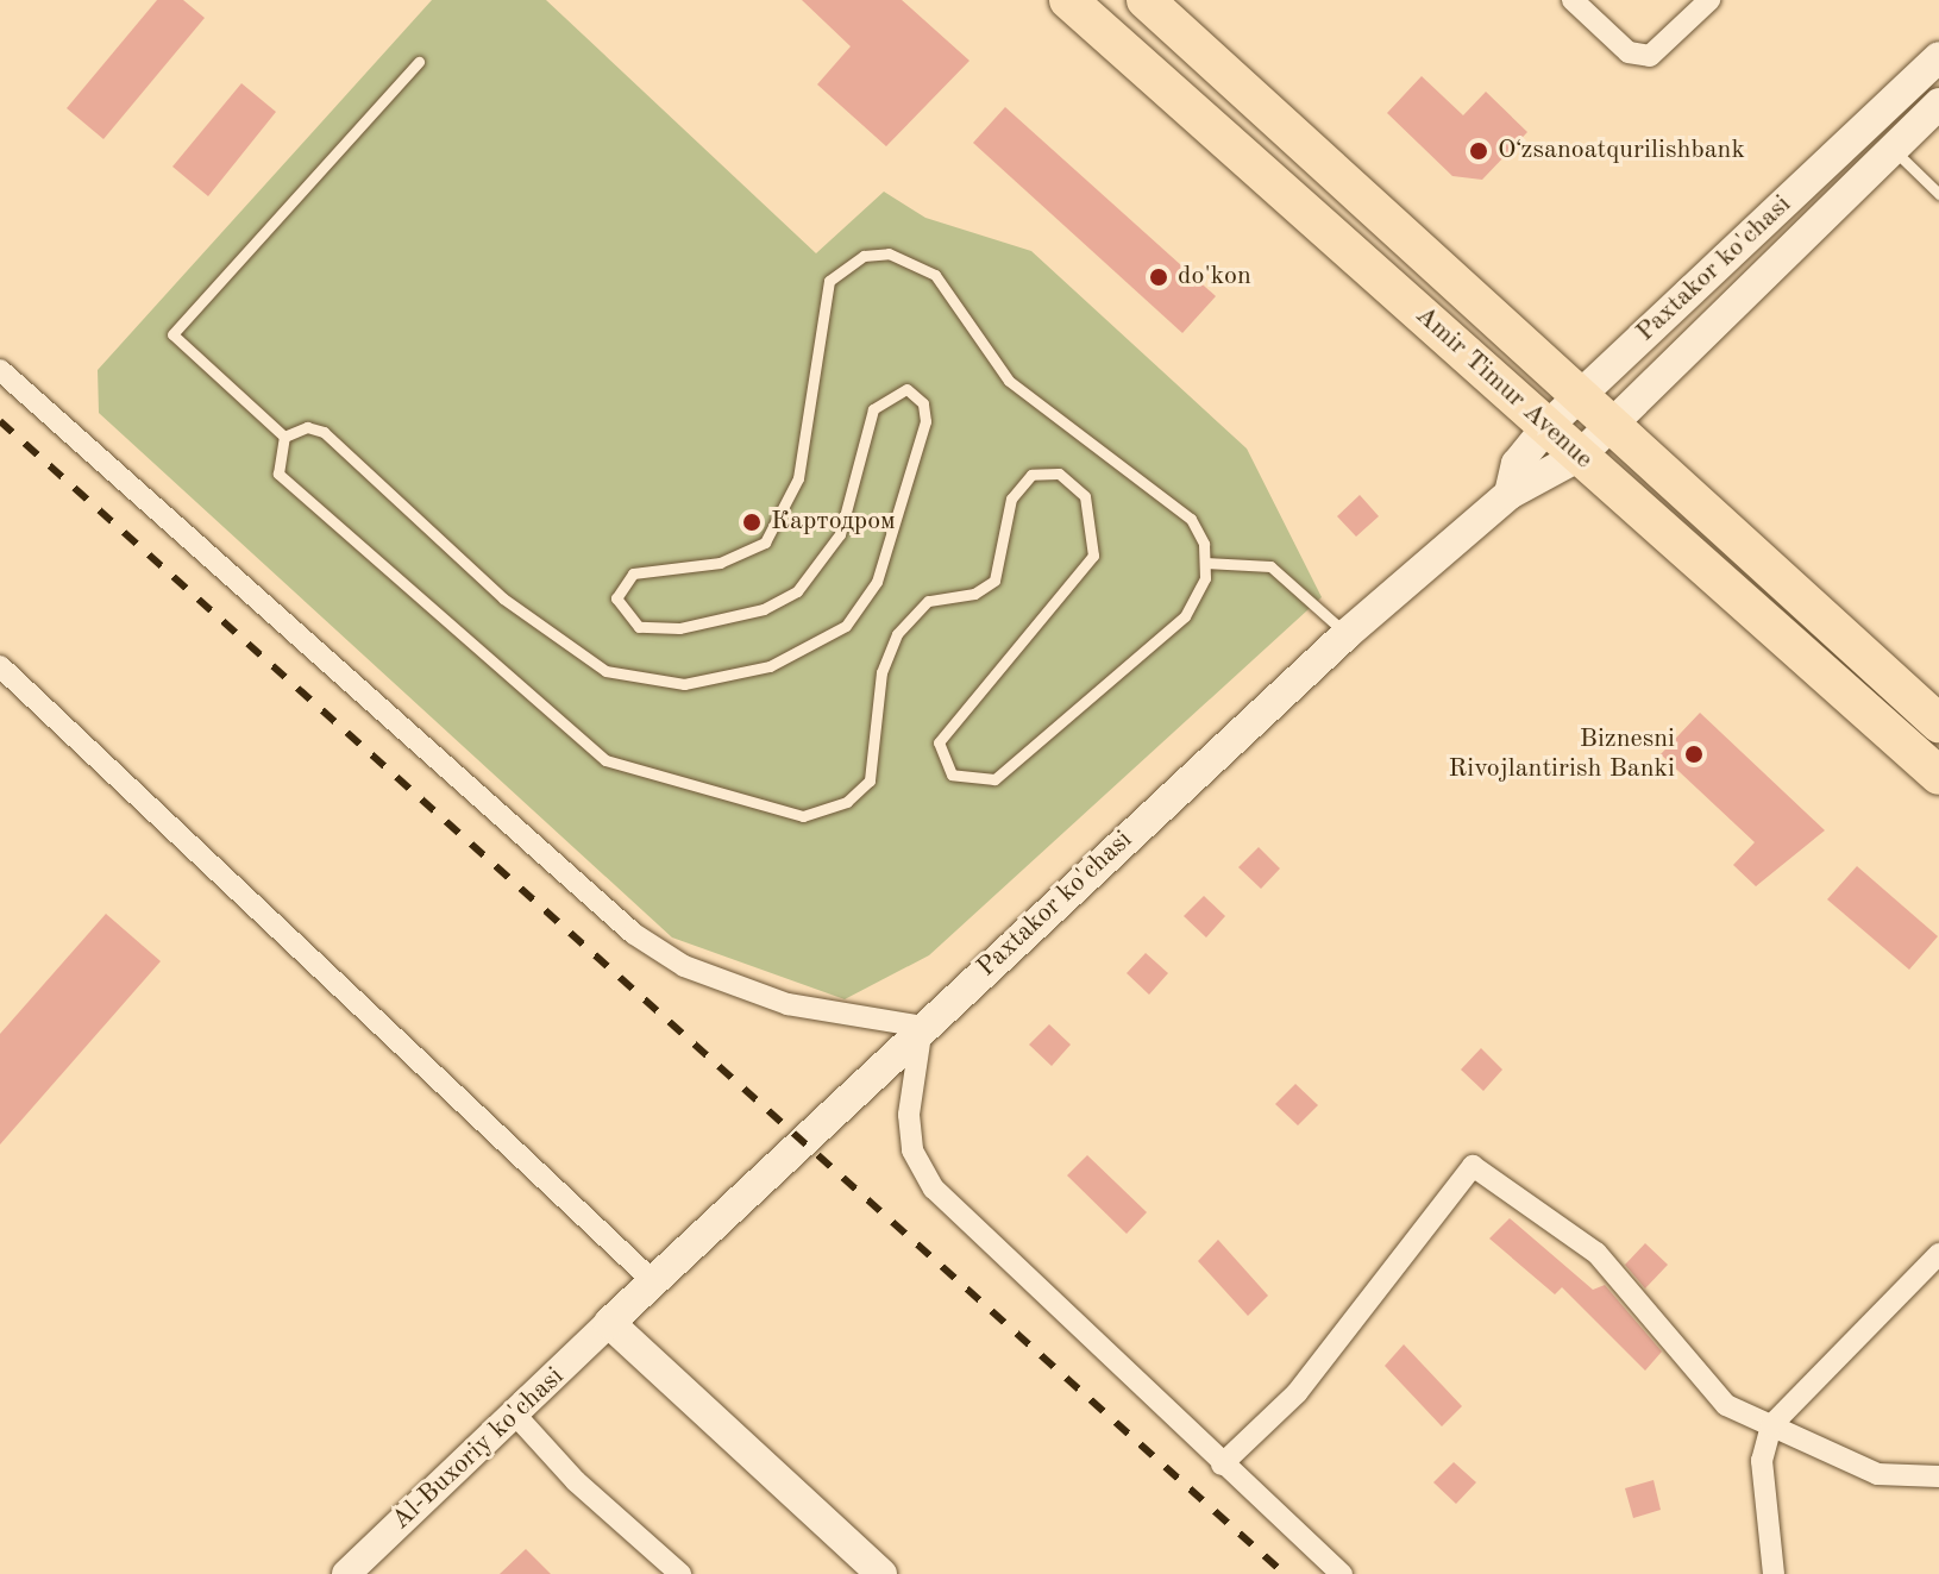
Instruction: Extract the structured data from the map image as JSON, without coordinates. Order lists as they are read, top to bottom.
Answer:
{
  "streets": {
    "highway": ["Amir Timur Avenue"],
    "main road": ["Paxtakor ko'chasi"],
    "street": ["Al-Buxoriy ko'chasi"]
  },
  "crossings": [
    ["Paxtakor ko'chasi", "Amir Timur Avenue"],
    ["Paxtakor ko'chasi", "Al-Buxoriy ko'chasi"]
  ],
  "places": [
    "Oʻzsanoatqurilishbank",
    "do'kon",
    "Картодром",
    "Biznesni Rivojlantirish Banki"
  ]
}
